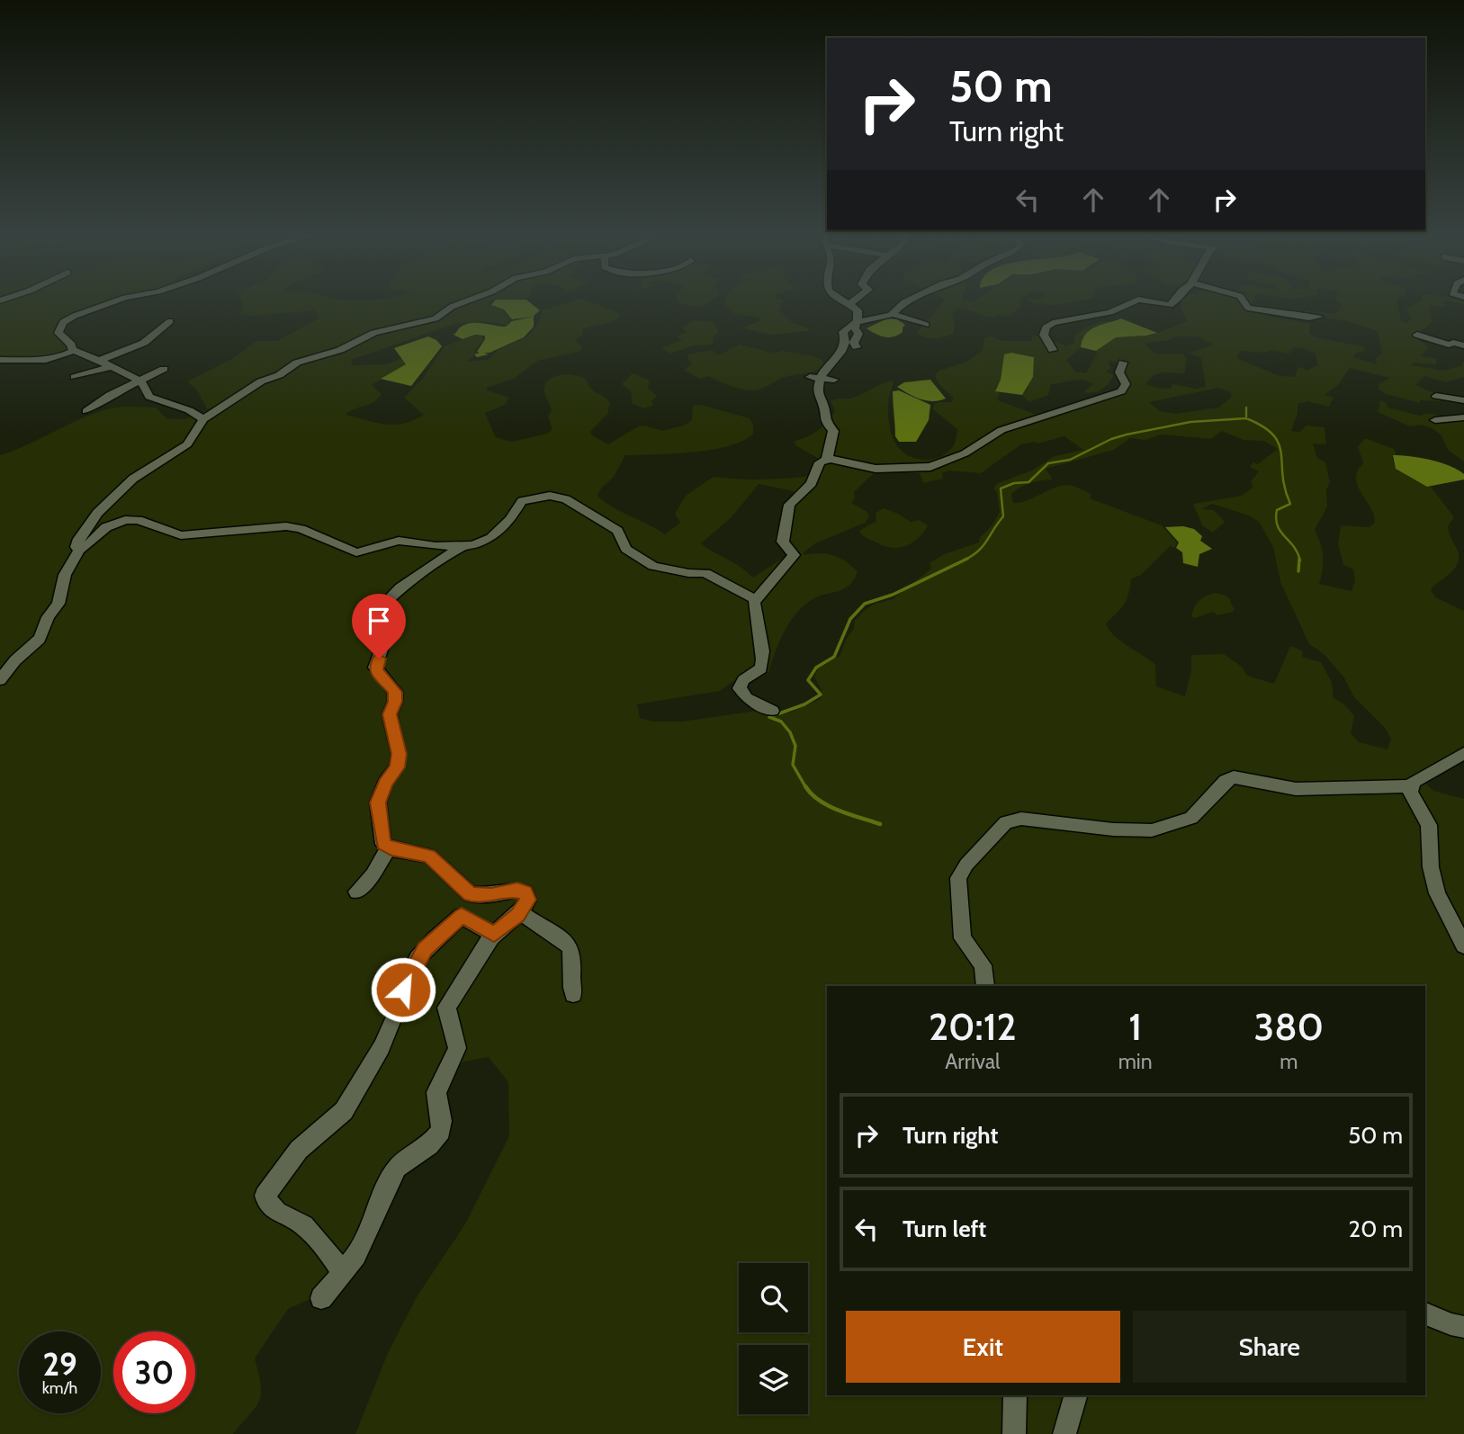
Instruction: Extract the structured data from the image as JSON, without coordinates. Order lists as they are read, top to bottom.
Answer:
{
  "page": {
    "turn": ["50 m", "Turn right"],
    "eta": [
      "20:12",
      "Arrival",
      "1",
      "min",
      "380",
      "m"
    ],
    "list": [
      {
        "name": "Turn right",
        "value": "50 m"
      },
      {
        "name": "Turn left",
        "value": "20 m"
      }
    ],
    "buttons": ["Exit", "Share"],
    "speed": "29 km/h",
    "limit": "30"
  }
}
